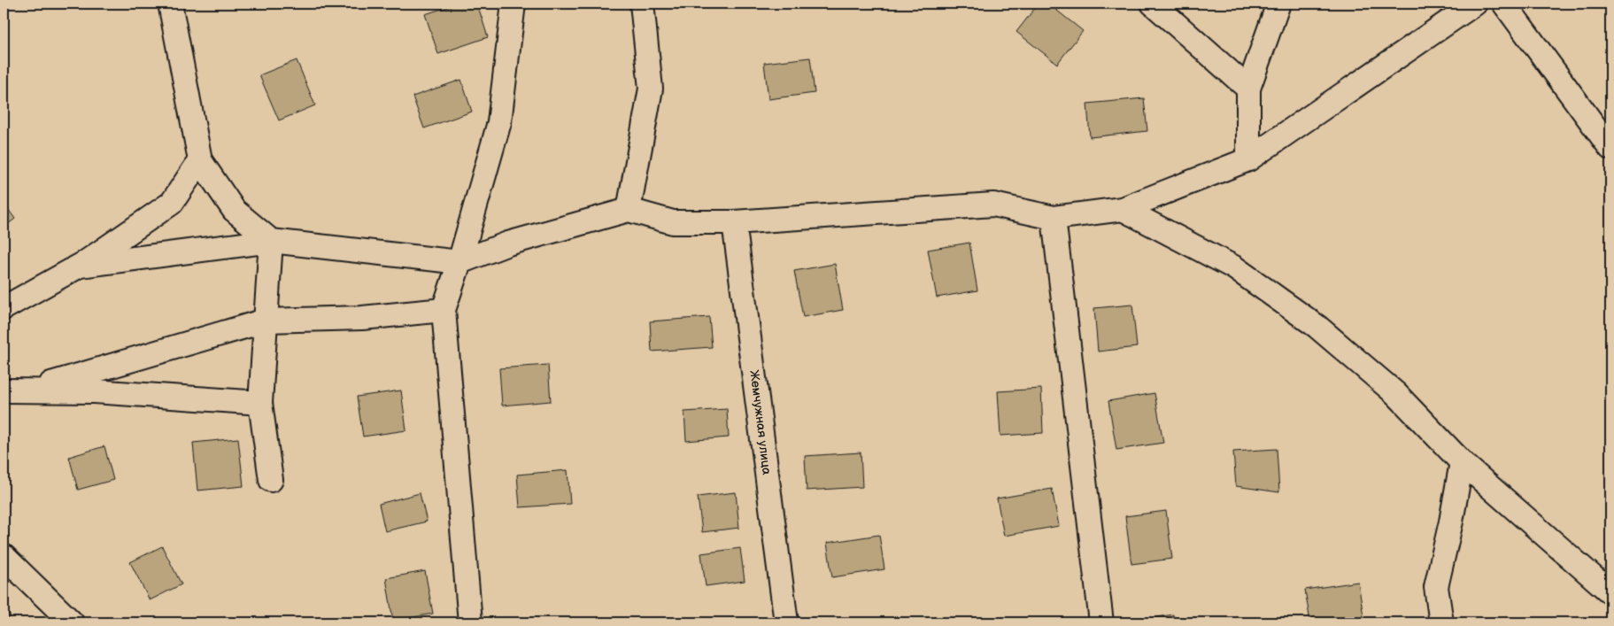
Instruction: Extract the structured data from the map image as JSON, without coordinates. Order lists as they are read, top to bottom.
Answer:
{
  "streets": {
    "street": ["Жемчужная улица"]
  }
}
